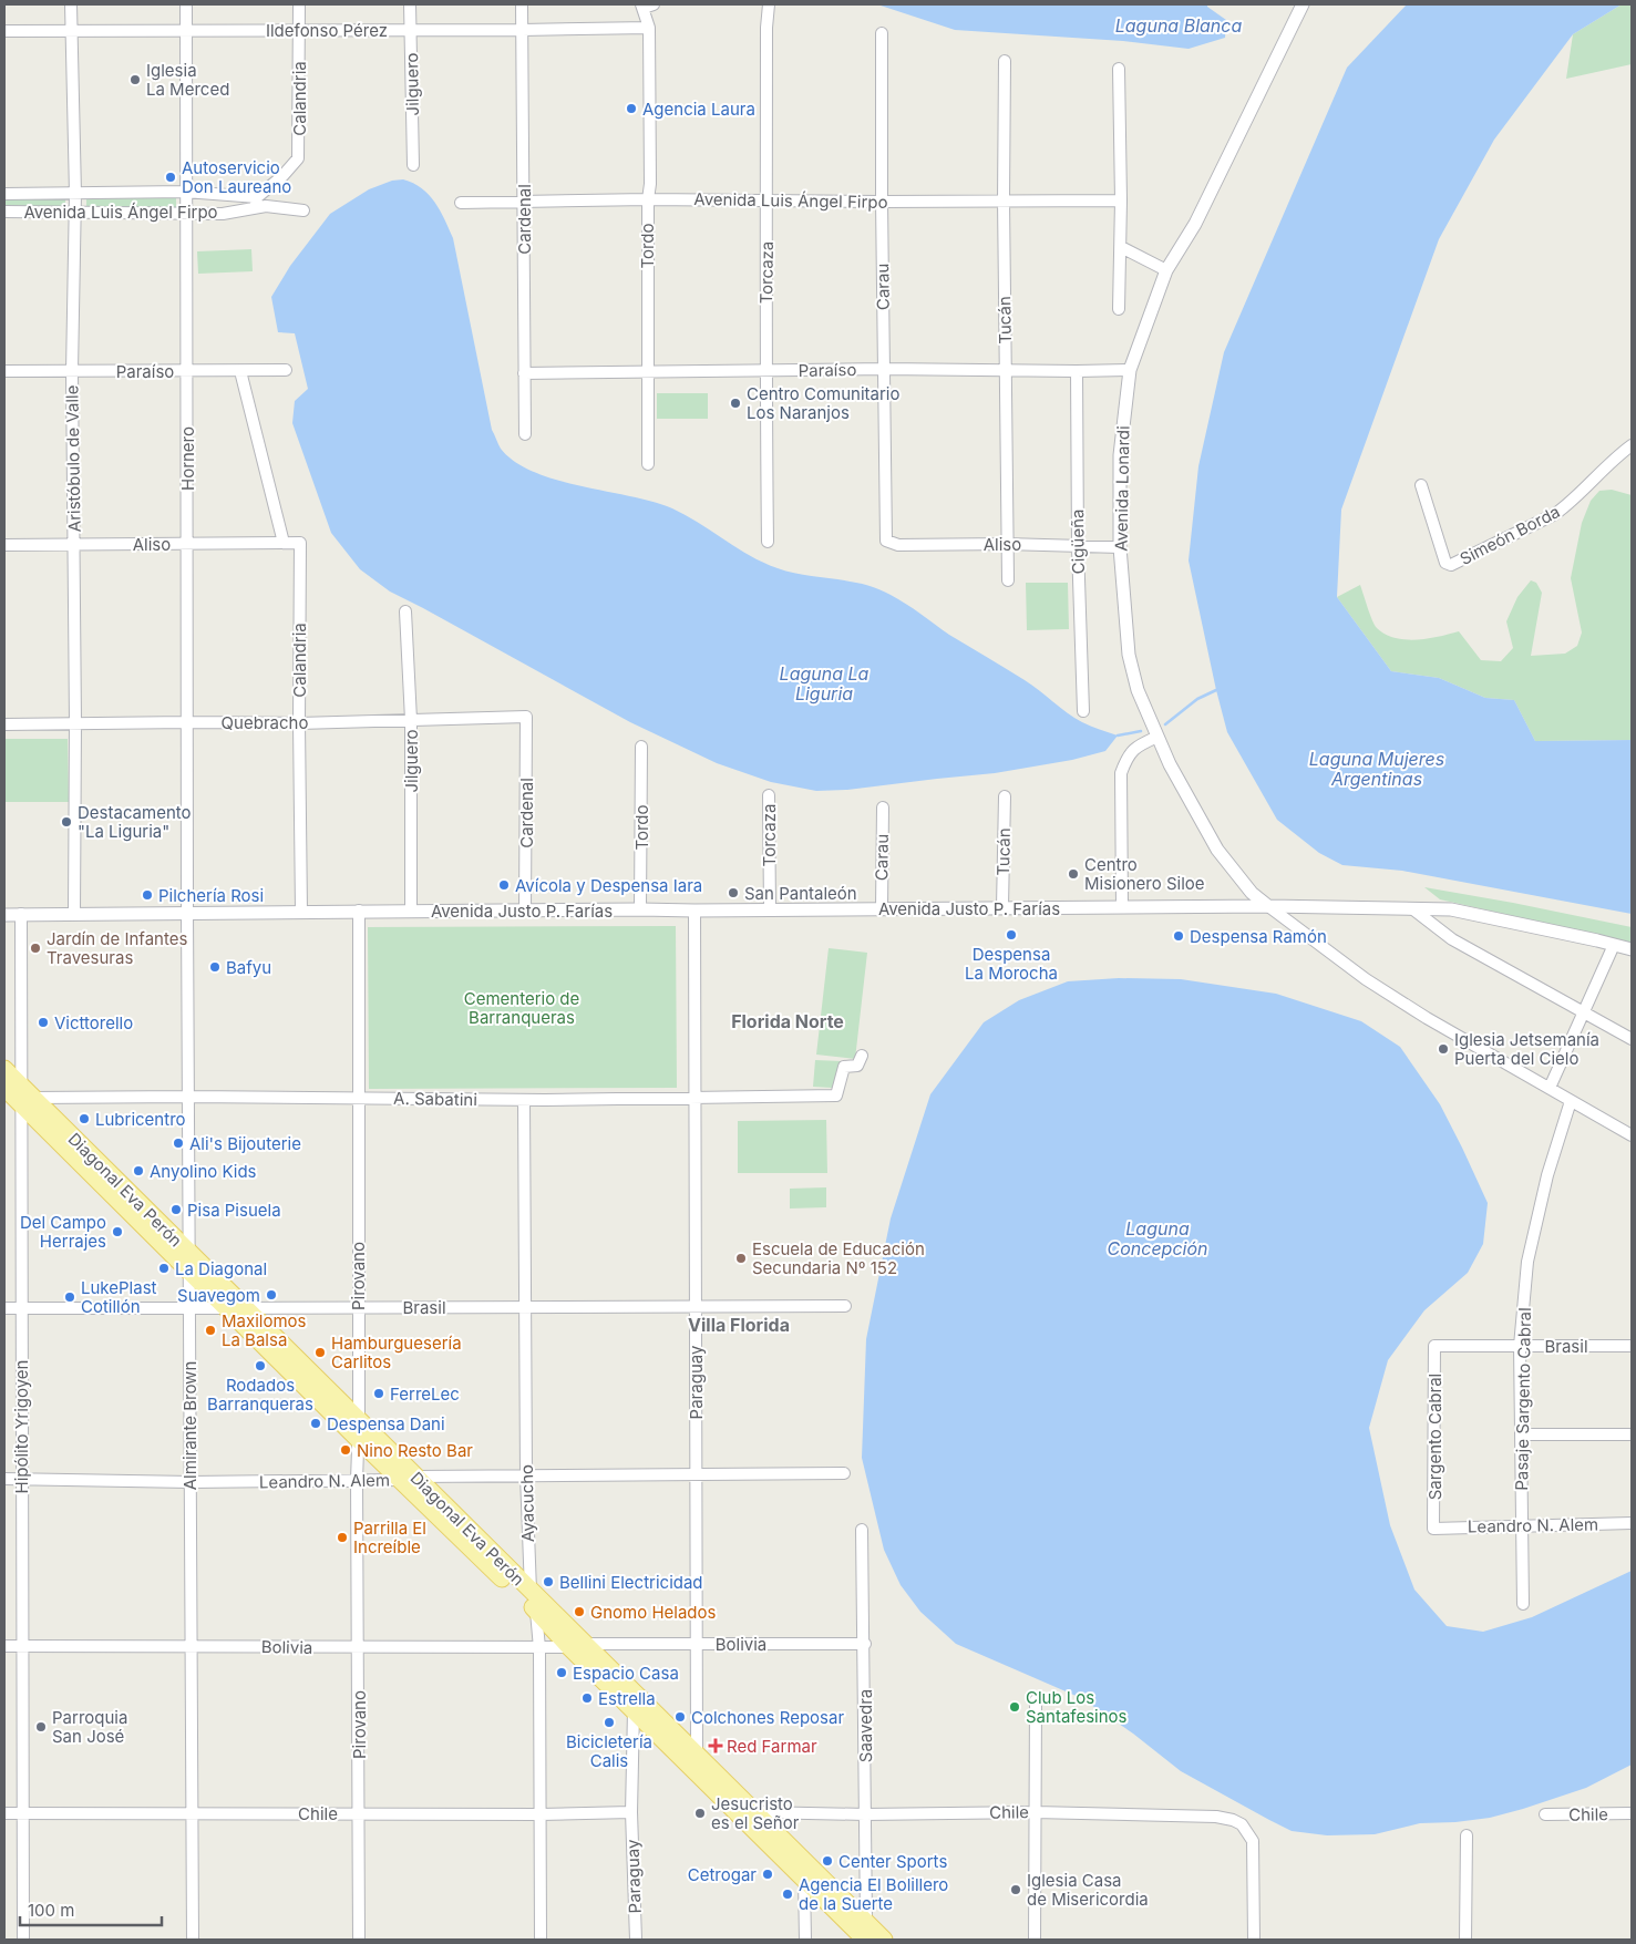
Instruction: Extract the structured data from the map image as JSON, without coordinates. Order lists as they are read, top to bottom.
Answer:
{
  "streets": {
    "main road": ["Diagonal Eva Perón"],
    "street": [
      "Ildefonso Pérez",
      "Jilguero",
      "Calandria",
      "Avenida Luis Ángel Firpo",
      "Cardenal",
      "Tordo",
      "Torcaza",
      "Carau",
      "Tucán",
      "Paraíso",
      "Aristóbulo de Valle",
      "Hornero",
      "Avenida Lonardi",
      "Simeón Borda",
      "Cigüeña",
      "Aliso",
      "Quebracho",
      "Avenida Justo P. Farías",
      "A. Sabatini",
      "Pirovano",
      "Brasil",
      "Paraguay",
      "Pasaje Sargento Cabral",
      "Almirante Brown",
      "Hipólito Yrigoyen",
      "Sargento Cabral",
      "Leandro N. Alem",
      "Ayacucho",
      "Bolivia",
      "Saavedra",
      "Chile"
    ]
  },
  "crossings": [
    ["Ildefonso Pérez", "Jilguero"],
    ["Ildefonso Pérez", "Calandria"],
    ["Ildefonso Pérez", "Cardenal"],
    ["Ildefonso Pérez", "Tordo"],
    ["Ildefonso Pérez", "Aristóbulo de Valle"],
    ["Ildefonso Pérez", "Hornero"],
    ["Jilguero", "Quebracho"],
    ["Jilguero", "Avenida Justo P. Farías"],
    ["Calandria", "Avenida Luis Ángel Firpo"],
    ["Calandria", "Aliso"],
    ["Calandria", "Quebracho"],
    ["Calandria", "Avenida Justo P. Farías"],
    ["Avenida Luis Ángel Firpo", "Cardenal"],
    ["Avenida Luis Ángel Firpo", "Tordo"],
    ["Avenida Luis Ángel Firpo", "Torcaza"],
    ["Avenida Luis Ángel Firpo", "Carau"],
    ["Avenida Luis Ángel Firpo", "Tucán"],
    ["Avenida Luis Ángel Firpo", "Aristóbulo de Valle"],
    ["Avenida Luis Ángel Firpo", "Hornero"],
    ["Cardenal", "Paraíso"],
    ["Cardenal", "Quebracho"],
    ["Cardenal", "Avenida Justo P. Farías"],
    ["Tordo", "Paraíso"],
    ["Tordo", "Avenida Justo P. Farías"],
    ["Torcaza", "Paraíso"],
    ["Torcaza", "Avenida Justo P. Farías"],
    ["Carau", "Paraíso"],
    ["Carau", "Aliso"],
    ["Carau", "Avenida Justo P. Farías"],
    ["Tucán", "Paraíso"],
    ["Tucán", "Aliso"],
    ["Tucán", "Avenida Justo P. Farías"],
    ["Paraíso", "Aristóbulo de Valle"],
    ["Paraíso", "Hornero"],
    ["Paraíso", "Avenida Lonardi"],
    ["Paraíso", "Cigüeña"],
    ["Aristóbulo de Valle", "Aliso"],
    ["Aristóbulo de Valle", "Quebracho"],
    ["Aristóbulo de Valle", "Avenida Justo P. Farías"],
    ["Hornero", "Aliso"],
    ["Hornero", "Quebracho"],
    ["Hornero", "Avenida Justo P. Farías"],
    ["Hornero", "Almirante Brown"],
    ["Avenida Lonardi", "Aliso"],
    ["Avenida Lonardi", "Avenida Justo P. Farías"],
    ["Cigüeña", "Aliso"],
    ["Avenida Justo P. Farías", "Pirovano"],
    ["Avenida Justo P. Farías", "Paraguay"],
    ["Avenida Justo P. Farías", "Almirante Brown"],
    ["A. Sabatini", "Diagonal Eva Perón"],
    ["A. Sabatini", "Pirovano"],
    ["A. Sabatini", "Paraguay"],
    ["A. Sabatini", "Almirante Brown"],
    ["A. Sabatini", "Hipólito Yrigoyen"],
    ["A. Sabatini", "Ayacucho"],
    ["Diagonal Eva Perón", "Pirovano"],
    ["Diagonal Eva Perón", "Brasil"],
    ["Diagonal Eva Perón", "Paraguay"],
    ["Diagonal Eva Perón", "Almirante Brown"],
    ["Diagonal Eva Perón", "Hipólito Yrigoyen"],
    ["Diagonal Eva Perón", "Leandro N. Alem"],
    ["Diagonal Eva Perón", "Ayacucho"],
    ["Diagonal Eva Perón", "Bolivia"],
    ["Diagonal Eva Perón", "Saavedra"],
    ["Diagonal Eva Perón", "Chile"],
    ["Pirovano", "Brasil"],
    ["Pirovano", "Leandro N. Alem"],
    ["Pirovano", "Bolivia"],
    ["Pirovano", "Chile"],
    ["Brasil", "Paraguay"],
    ["Brasil", "Pasaje Sargento Cabral"],
    ["Brasil", "Almirante Brown"],
    ["Brasil", "Hipólito Yrigoyen"],
    ["Brasil", "Sargento Cabral"],
    ["Brasil", "Ayacucho"],
    ["Paraguay", "Leandro N. Alem"],
    ["Paraguay", "Bolivia"],
    ["Paraguay", "Chile"],
    ["Pasaje Sargento Cabral", "Leandro N. Alem"],
    ["Almirante Brown", "Leandro N. Alem"],
    ["Almirante Brown", "Bolivia"],
    ["Almirante Brown", "Chile"],
    ["Hipólito Yrigoyen", "Leandro N. Alem"],
    ["Hipólito Yrigoyen", "Bolivia"],
    ["Hipólito Yrigoyen", "Chile"],
    ["Sargento Cabral", "Leandro N. Alem"],
    ["Leandro N. Alem", "Ayacucho"],
    ["Ayacucho", "Bolivia"],
    ["Ayacucho", "Chile"],
    ["Bolivia", "Saavedra"],
    ["Saavedra", "Chile"]
  ],
  "districts": ["Florida Norte", "Villa Florida"],
  "water": [
    "Laguna Blanca",
    "Laguna La Liguria",
    "Laguna Mujeres Argentinas",
    "Laguna Concepción"
  ],
  "parks": ["Cementerio de Barranqueras"],
  "places": {
    "other": [
      "Iglesia La Merced",
      "Agencia Laura",
      "Autoservicio Don Laureano",
      "Centro Comunitario Los Naranjos",
      "Destacamento \"La Liguria\"",
      "Centro Misionero Siloe",
      "Avícola y Despensa Iara",
      "San Pantaleón",
      "Pilchería Rosi",
      "Despensa La Morocha",
      "Despensa Ramón",
      "Jardín de Infantes Travesuras",
      "Bafyu",
      "Victtorello",
      "Iglesia Jetsemanía Puerta del Cielo",
      "Lubricentro",
      "Ali's Bijouterie",
      "Anyolino Kids",
      "Pisa Pisuela",
      "Del Campo Herrajes",
      "Escuela de Educación Secundaria Nº 152",
      "La Diagonal",
      "Suavegom",
      "LukePlast Cotillón",
      "Maxilomos La Balsa",
      "Hamburguesería Carlitos",
      "Rodados Barranqueras",
      "FerreLec",
      "Despensa Dani",
      "Nino Resto Bar",
      "Parrilla El Increíble",
      "Bellini Electricidad",
      "Gnomo Helados",
      "Espacio Casa",
      "Estrella",
      "Club Los Santafesinos",
      "Colchones Reposar",
      "Bicicletería Calis",
      "Parroquia San José",
      "Jesucristo es el Señor",
      "Center Sports",
      "Cetrogar",
      "Iglesia Casa de Misericordia",
      "Agencia El Bolillero de la Suerte"
    ],
    "health": ["Red Farmar"]
  },
  "scale_bar": "100 m"
}
